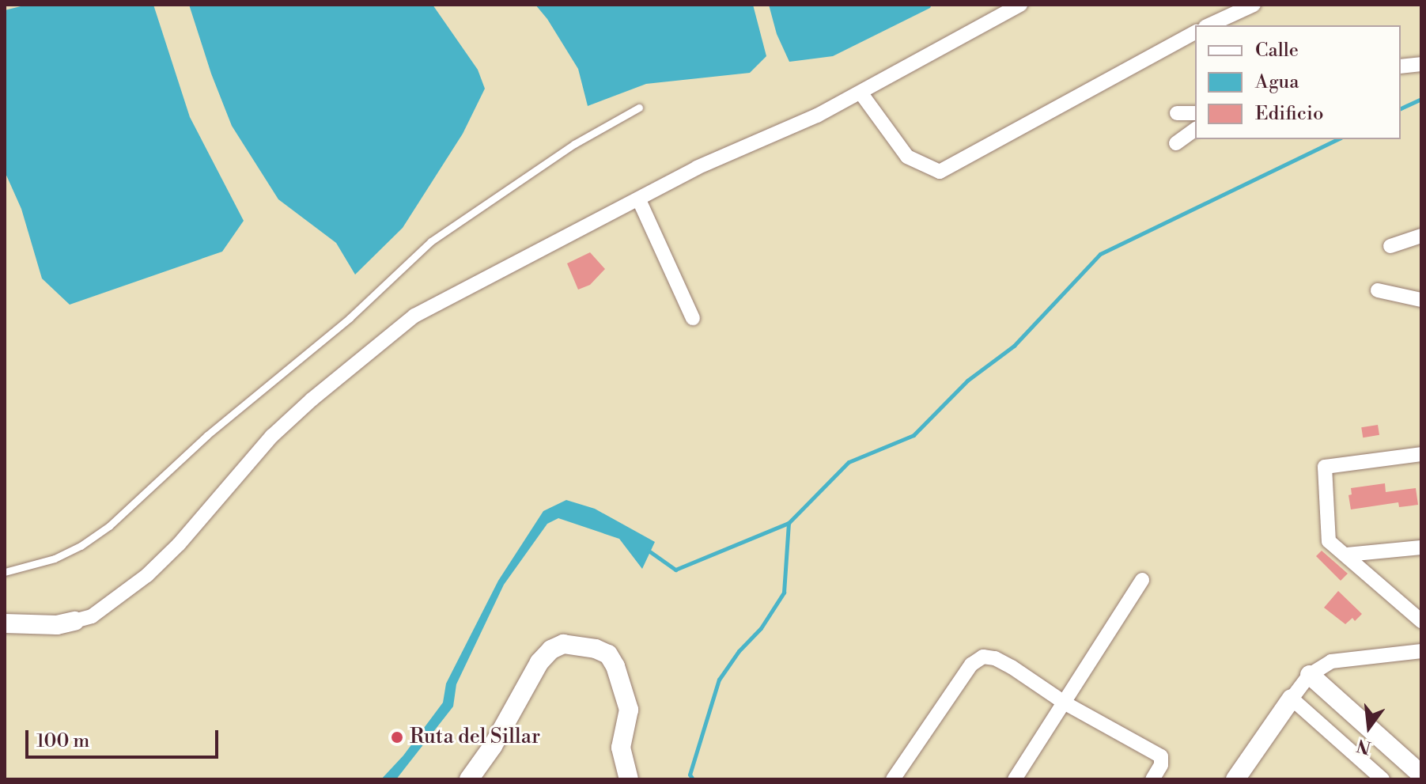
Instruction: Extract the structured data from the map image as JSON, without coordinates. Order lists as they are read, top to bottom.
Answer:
{
  "places": ["Ruta del Sillar"],
  "legend": ["Calle", "Agua", "Edificio"],
  "scale_bar": "100 m",
  "north": "bottom"
}
